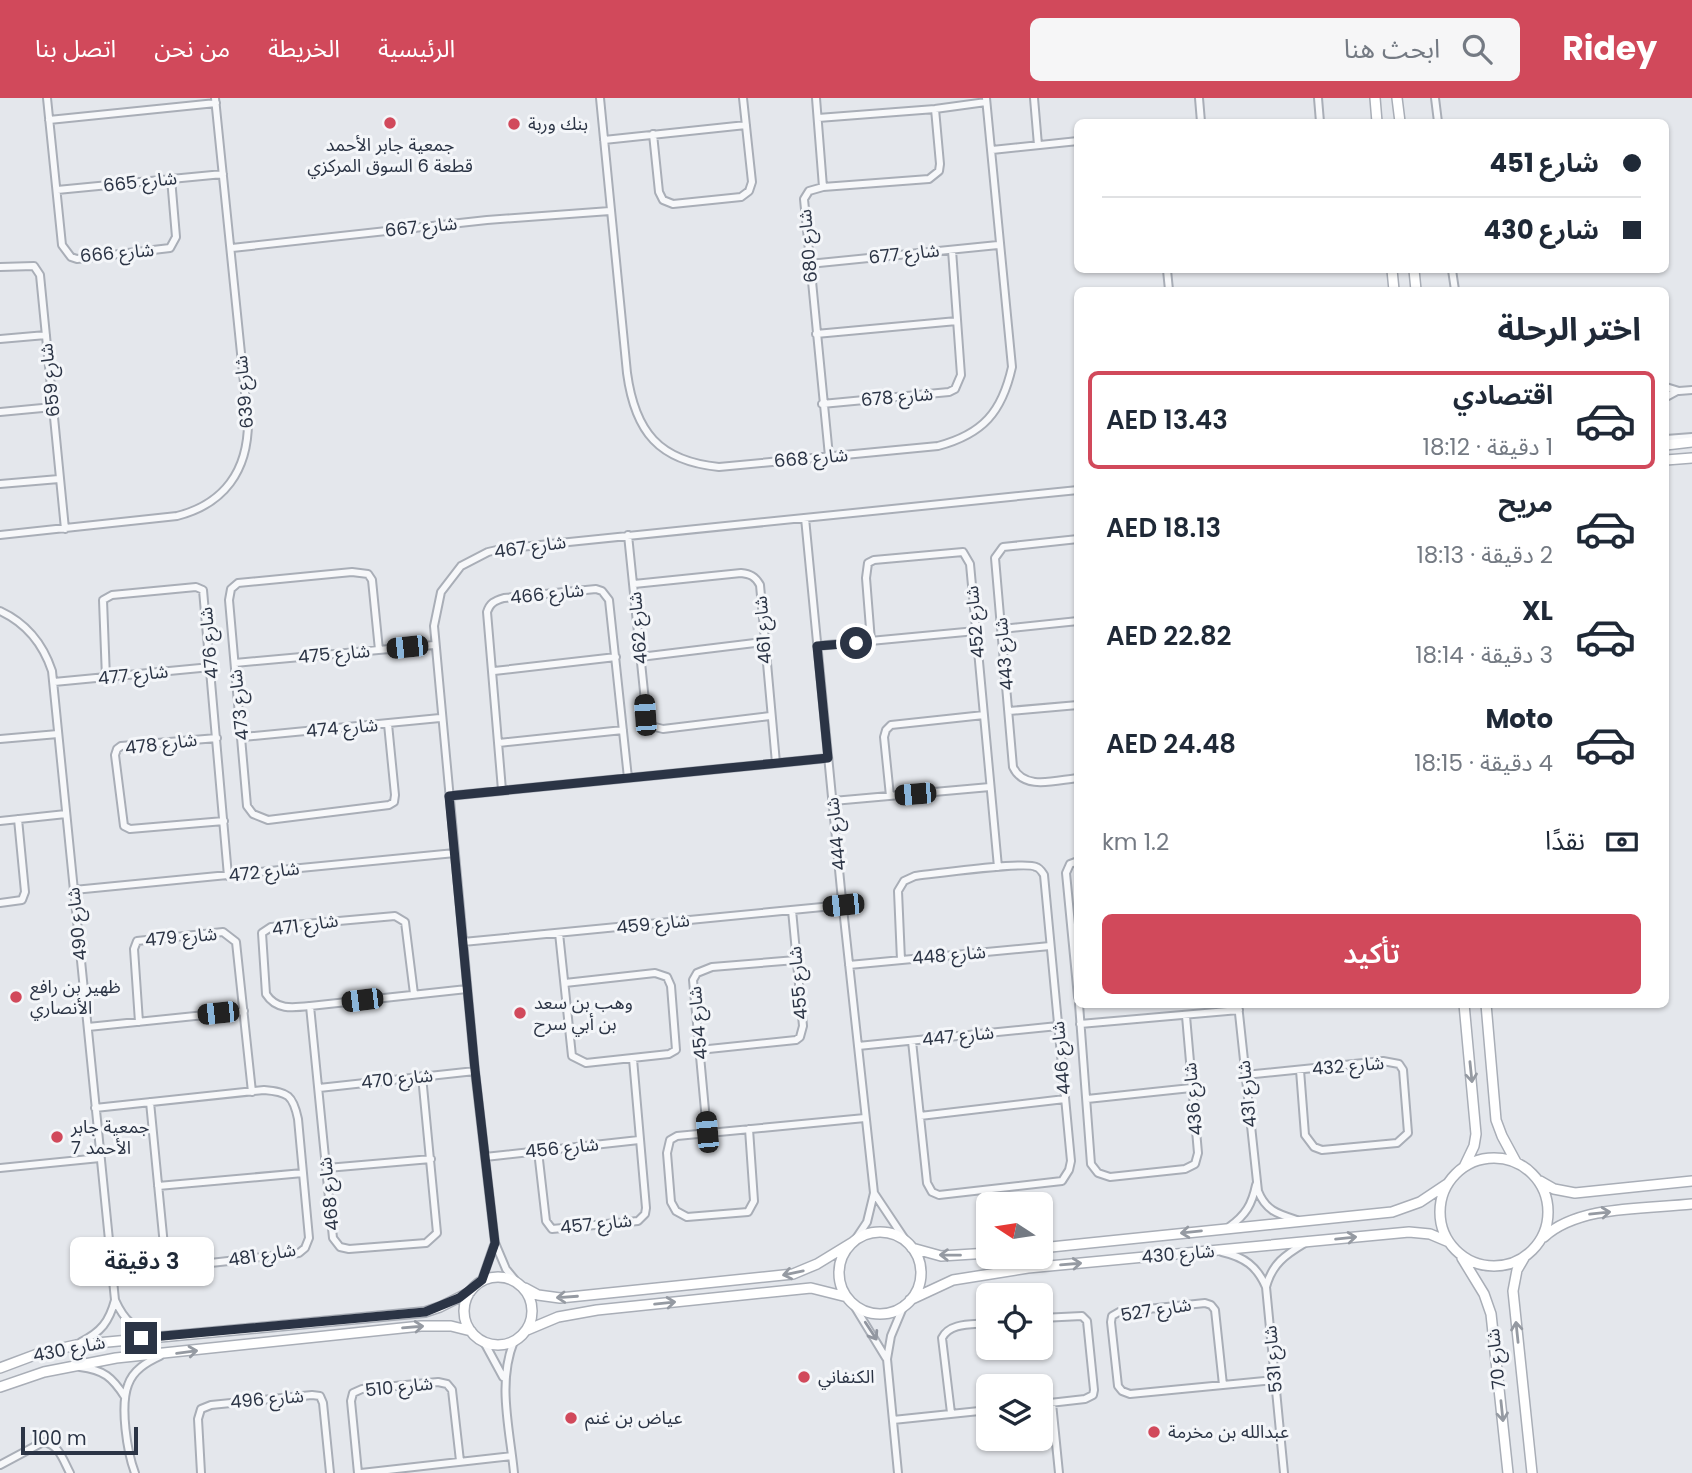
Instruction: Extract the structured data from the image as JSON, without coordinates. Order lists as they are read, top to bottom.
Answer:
{
  "streets": {
    "street": [
      "شارع 665",
      "شارع 667",
      "شارع 680",
      "شارع 666",
      "شارع 677",
      "شارع 659",
      "شارع 639",
      "شارع 678",
      "شارع 668",
      "شارع 467",
      "شارع 466",
      "شارع 452",
      "شارع 462",
      "شارع 461",
      "شارع 476",
      "شارع 475",
      "شارع 443",
      "شارع 477",
      "شارع 473",
      "شارع 474",
      "شارع 478",
      "شارع 444",
      "شارع 472",
      "شارع 490",
      "شارع 459",
      "شارع 471",
      "شارع 479",
      "شارع 448",
      "شارع 455",
      "شارع 454",
      "شارع 447",
      "شارع 446",
      "شارع 432",
      "شارع 470",
      "شارع 431",
      "شارع 436",
      "شارع 456",
      "شارع 468",
      "شارع 457",
      "شارع 430",
      "شارع 481",
      "شارع 527",
      "شارع 531",
      "شارع 70",
      "شارع 510",
      "شارع 496"
    ]
  },
  "crossings": [
    ["شارع 665", "شارع 666"],
    ["شارع 665", "شارع 639"],
    ["شارع 667", "شارع 639"],
    ["شارع 667", "شارع 668"],
    ["شارع 680", "شارع 677"],
    ["شارع 680", "شارع 678"],
    ["شارع 680", "شارع 668"],
    ["شارع 677", "شارع 678"],
    ["شارع 677", "شارع 668"],
    ["شارع 659", "شارع 639"],
    ["شارع 467", "شارع 462"],
    ["شارع 467", "شارع 475"],
    ["شارع 467", "شارع 474"],
    ["شارع 467", "شارع 444"],
    ["شارع 467", "شارع 472"],
    ["شارع 467", "شارع 459"],
    ["شارع 467", "شارع 471"],
    ["شارع 467", "شارع 470"],
    ["شارع 467", "شارع 456"],
    ["شارع 467", "شارع 430"],
    ["شارع 452", "شارع 446"],
    ["شارع 462", "شارع 461"],
    ["شارع 476", "شارع 477"],
    ["شارع 476", "شارع 478"],
    ["شارع 476", "شارع 472"],
    ["شارع 475", "شارع 473"],
    ["شارع 477", "شارع 490"],
    ["شارع 473", "شارع 474"],
    ["شارع 444", "شارع 459"],
    ["شارع 444", "شارع 448"],
    ["شارع 444", "شارع 447"],
    ["شارع 444", "شارع 430"],
    ["شارع 472", "شارع 490"],
    ["شارع 490", "شارع 481"],
    ["شارع 459", "شارع 455"],
    ["شارع 471", "شارع 468"],
    ["شارع 479", "شارع 481"],
    ["شارع 448", "شارع 446"],
    ["شارع 455", "شارع 454"],
    ["شارع 447", "شارع 446"],
    ["شارع 432", "شارع 431"],
    ["شارع 470", "شارع 468"],
    ["شارع 431", "شارع 430"],
    ["شارع 456", "شارع 457"],
    ["شارع 430", "شارع 70"],
    ["شارع 527", "شارع 531"]
  ],
  "places": [
    "جمعية جابر الأحمد قطعة 6 السوق المركزي",
    "بنك وربة",
    "ظهير بن رافع الأنصاري",
    "وهب بن سعد بن أبي سرح",
    "جمعية جابر الأحمد 7",
    "الكنفاني",
    "عياض بن غنم",
    "عبدالله بن مخرمة"
  ],
  "scale_bar": "100 m",
  "north": "left",
  "page": {
    "header": "Ridey",
    "search": "ابحث هنا",
    "nav": [
      "الرئيسية",
      "الخريطة",
      "من نحن",
      "اتصل بنا"
    ],
    "banner": ["شارع 451", "شارع 430"],
    "heading": "اختر الرحلة",
    "list": [
      {
        "name": "اقتصادي",
        "note": "1 دقيقة · 18:12",
        "value": "AED 13.43"
      },
      {
        "name": "مريح",
        "note": "2 دقيقة · 18:13",
        "value": "AED 18.13"
      },
      {
        "name": "XL",
        "note": "3 دقيقة · 18:14",
        "value": "AED 22.82"
      },
      {
        "name": "Moto",
        "note": "4 دقيقة · 18:15",
        "value": "AED 24.48"
      }
    ],
    "pay": ["نقدًا", "1.2 km"],
    "buttons": "تأكيد",
    "bubble": "3 دقيقة",
    "scale": "100 m"
  }
}
